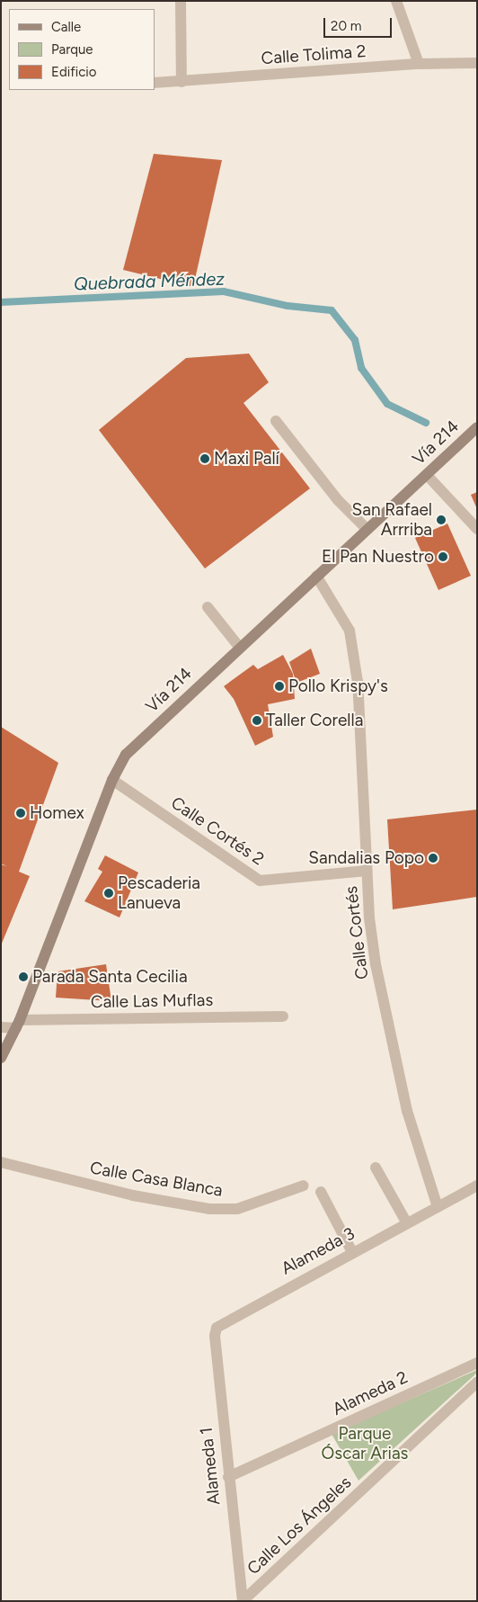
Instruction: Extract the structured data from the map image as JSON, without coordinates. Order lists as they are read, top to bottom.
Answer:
{
  "streets": {
    "main road": ["Vía 214"],
    "street": [
      "Calle Tolima 2",
      "Calle Cortés 2",
      "Calle Cortés",
      "Calle Las Muflas",
      "Calle Casa Blanca",
      "Alameda 3",
      "Alameda 2",
      "Alameda 1",
      "Calle Los Ángeles"
    ]
  },
  "crossings": [
    ["Vía 214", "Calle Cortés 2"],
    ["Vía 214", "Calle Cortés"],
    ["Vía 214", "Calle Las Muflas"],
    ["Calle Cortés 2", "Calle Cortés"],
    ["Calle Cortés", "Alameda 3"],
    ["Alameda 3", "Alameda 1"],
    ["Alameda 2", "Alameda 1"],
    ["Alameda 1", "Calle Los Ángeles"]
  ],
  "water": ["Quebrada Méndez"],
  "parks": ["Parque Óscar Arias"],
  "places": [
    "Maxi Palí",
    "San Rafael Arrriba",
    "El Pan Nuestro",
    "Pollo Krispy's",
    "Taller Corella",
    "Homex",
    "Sandalias Popo",
    "Pescaderia Lanueva",
    "Parada Santa Cecilia"
  ],
  "legend": ["Calle", "Parque", "Edificio"],
  "scale_bar": "20 m"
}
